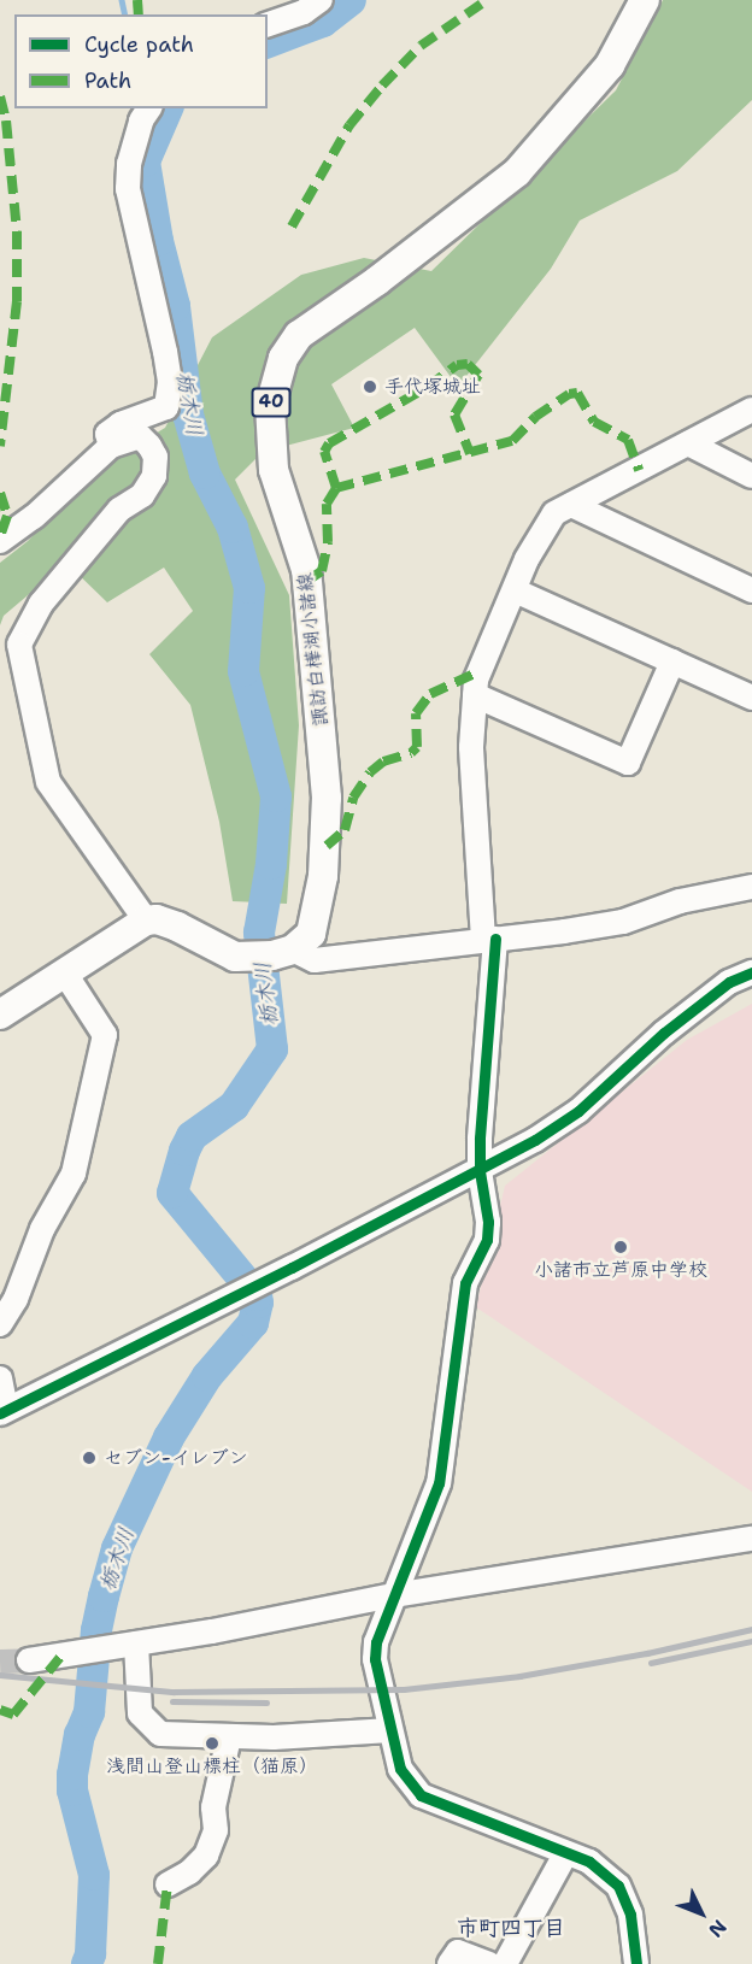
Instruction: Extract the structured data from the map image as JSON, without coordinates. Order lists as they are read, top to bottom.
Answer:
{
  "streets": {
    "main road": ["40", "諏訪白樺湖小諸線"]
  },
  "districts": ["市町四丁目"],
  "water": ["栃木川"],
  "places": [
    "手代塚城址",
    "小諸市立芦原中学校",
    "セブン-イレブン",
    "浅間山登山標柱（猫原）"
  ],
  "legend": ["Cycle path", "Path"],
  "north": "bottom right"
}
